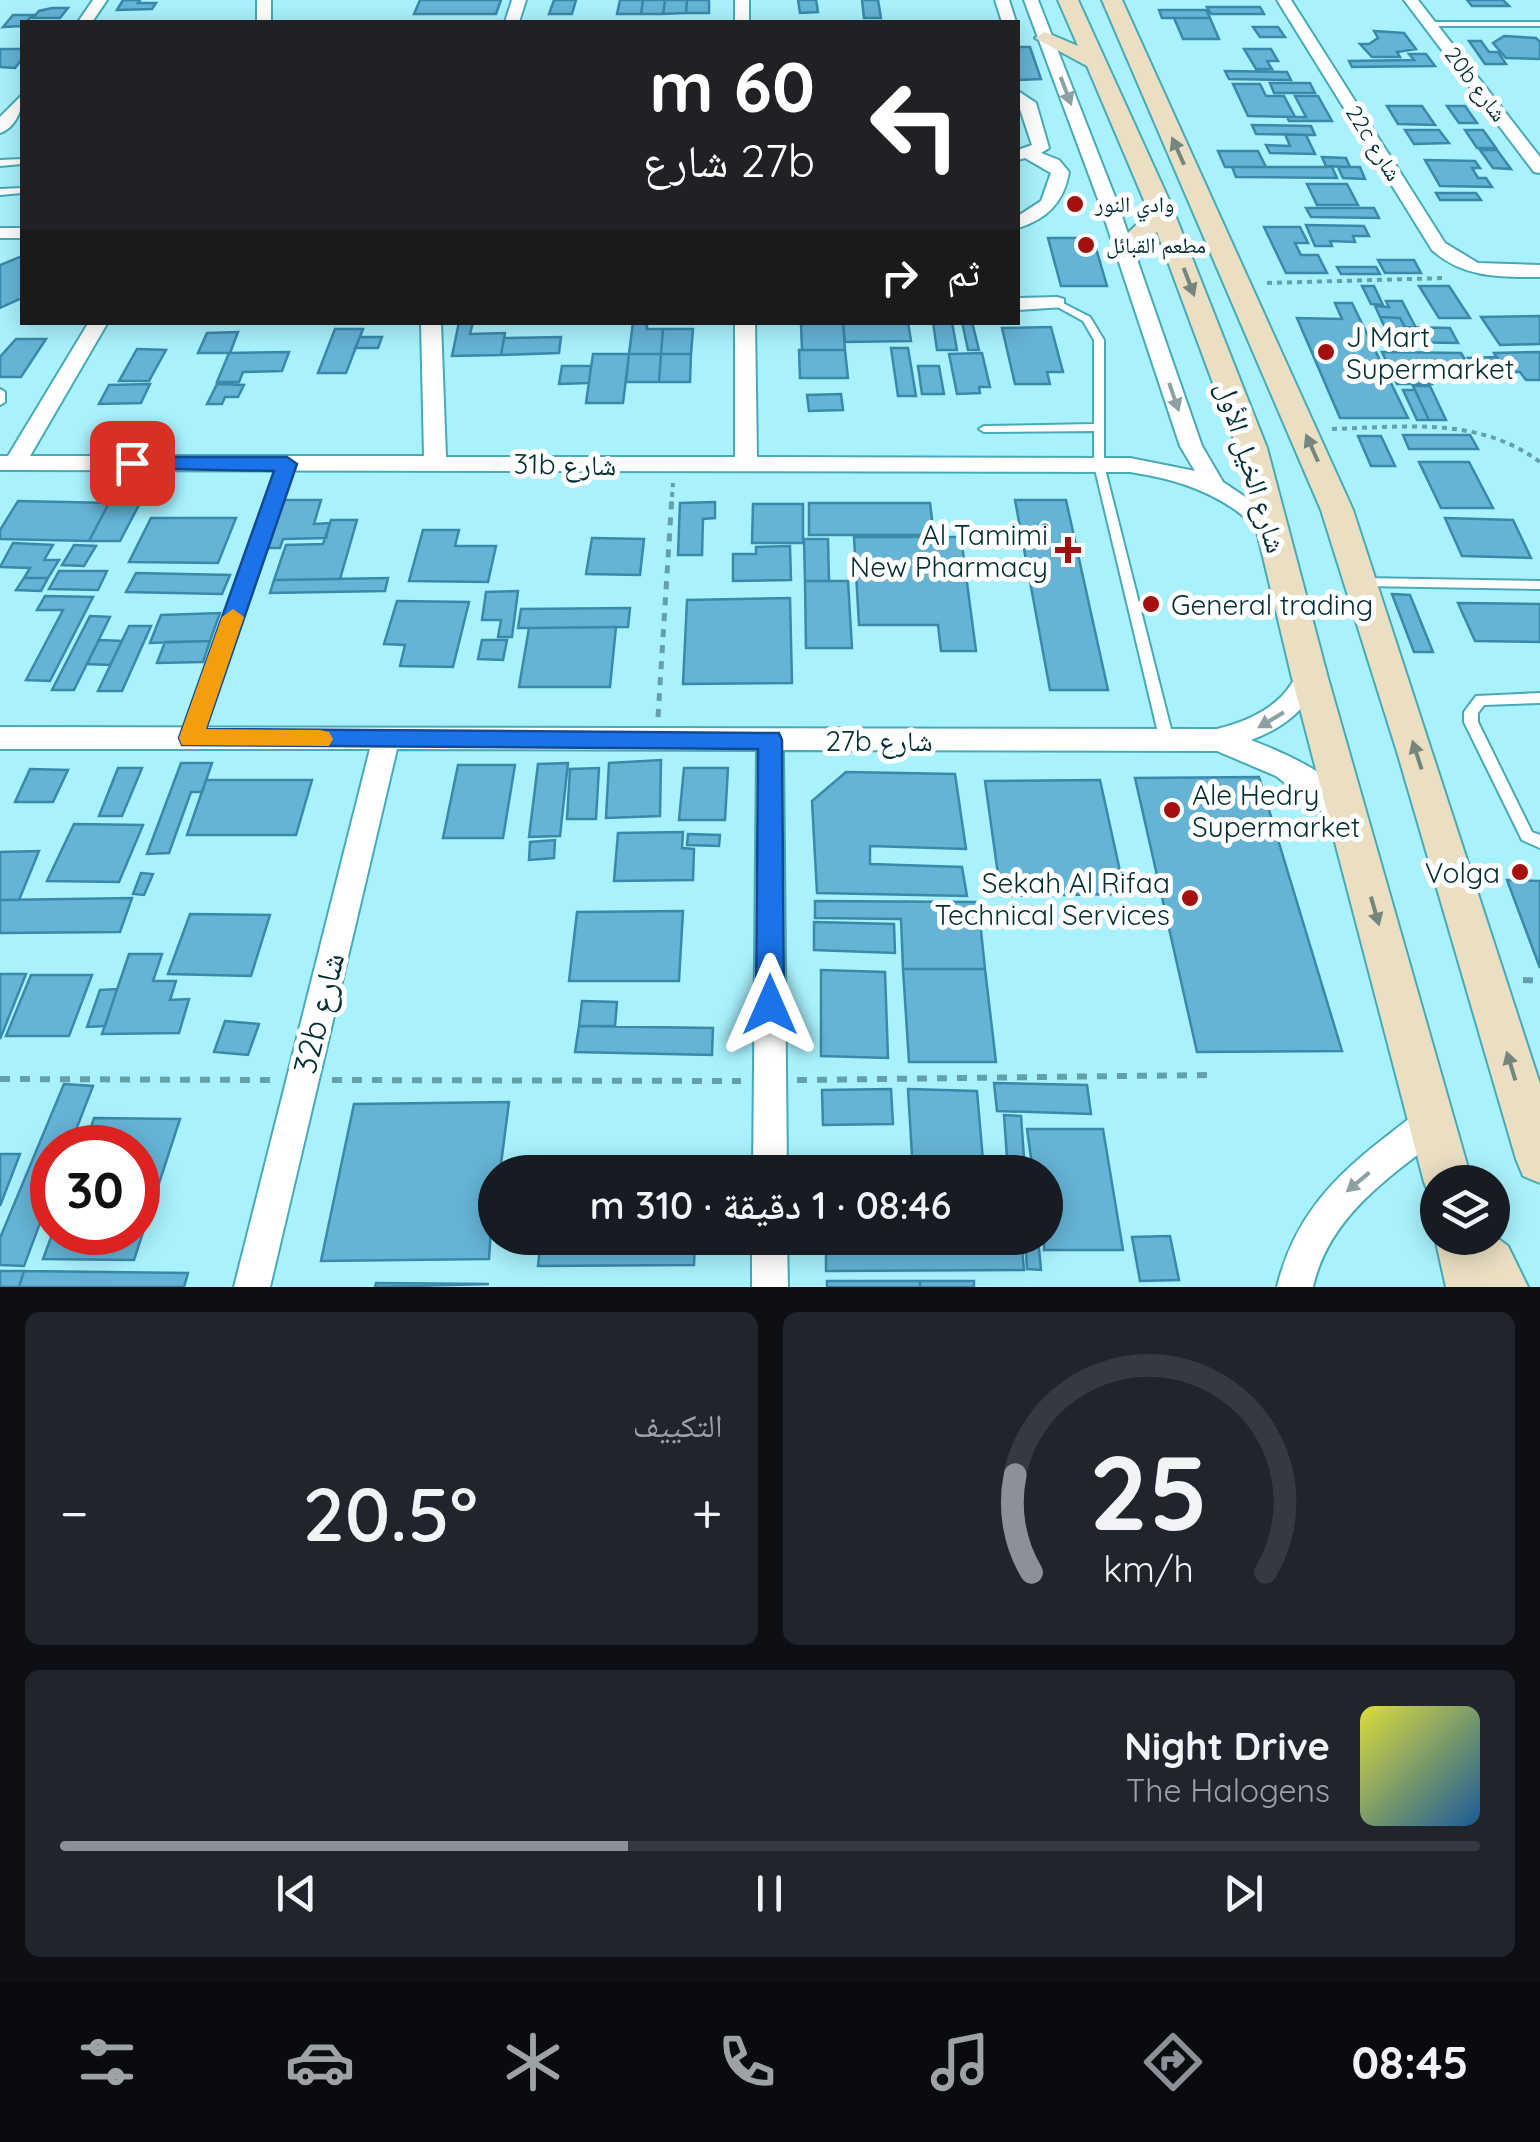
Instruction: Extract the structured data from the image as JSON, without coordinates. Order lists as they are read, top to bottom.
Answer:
{
  "streets": {
    "main road": ["شارع الخيل الأول"],
    "street": [
      "20b شارع",
      "22c شارع",
      "31b شارع",
      "27b شارع",
      "32b شارع"
    ]
  },
  "crossings": [
    ["31b شارع", "شارع الخيل الأول"],
    ["شارع الخيل الأول", "27b شارع"],
    ["27b شارع", "32b شارع"]
  ],
  "places": {
    "other": [
      "وادي النور",
      "مطعم القبائل",
      "J Mart Supermarket",
      "General trading",
      "Ale Hedry Supermarket",
      "Volga",
      "Sekah Al Rifaa Technical Services"
    ],
    "health": ["Al Tamimi New Pharmacy"]
  },
  "page": {
    "turn": ["60 m", "27b شارع"],
    "then": "ثم",
    "limit": "30",
    "trip": "08:46 · 1 دقيقة · 310 m",
    "tile": "التكييف",
    "heat": ["−", "20.5°", "+"],
    "song": ["Night Drive", "The Halogens"],
    "tabs": "08:45",
    "gauge": ["25", "km/h"]
  }
}
